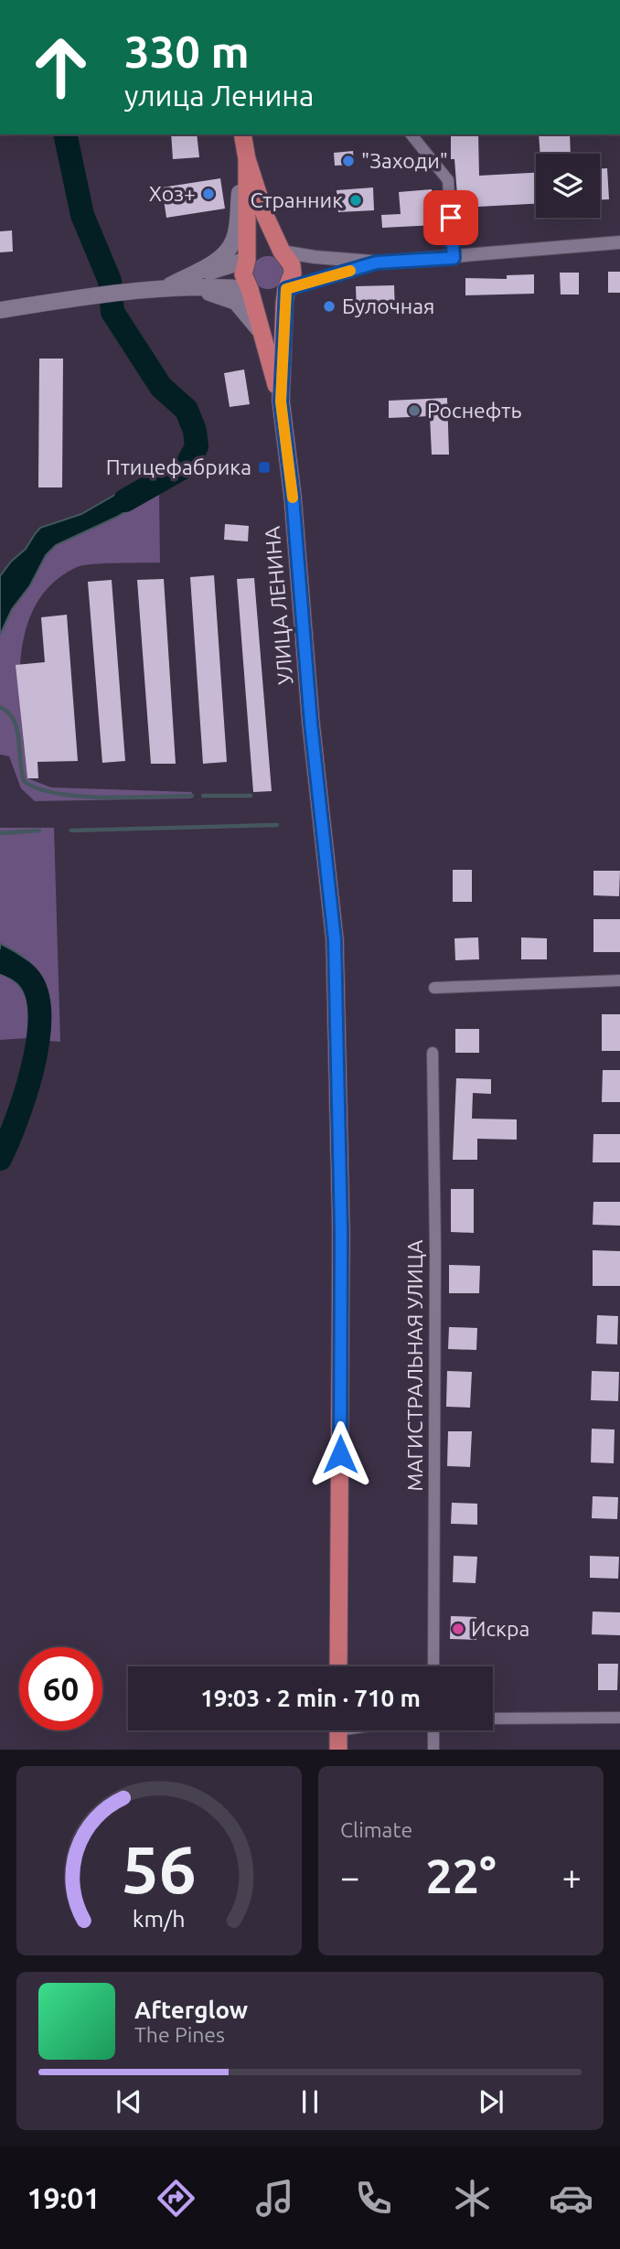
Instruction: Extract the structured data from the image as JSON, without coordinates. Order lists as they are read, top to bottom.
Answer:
{
  "streets": {
    "main road": ["УЛИЦА ЛЕНИНА"],
    "street": ["МАГИСТРАЛЬНАЯ УЛИЦА"]
  },
  "places": {
    "other": [
      "\"Заходи\"",
      "Хоз+",
      "Странник",
      "Булочная",
      "Роснефть",
      "Искра"
    ],
    "transit": ["Птицефабрика"]
  },
  "page": {
    "turn": ["330 m", "улица Ленина"],
    "limit": "60",
    "trip": "19:03 · 2 min · 710 m",
    "tile": "Climate",
    "heat": ["−", "22°", "+"],
    "song": ["Afterglow", "The Pines"],
    "tabs": "19:01",
    "gauge": ["56", "km/h"]
  }
}
